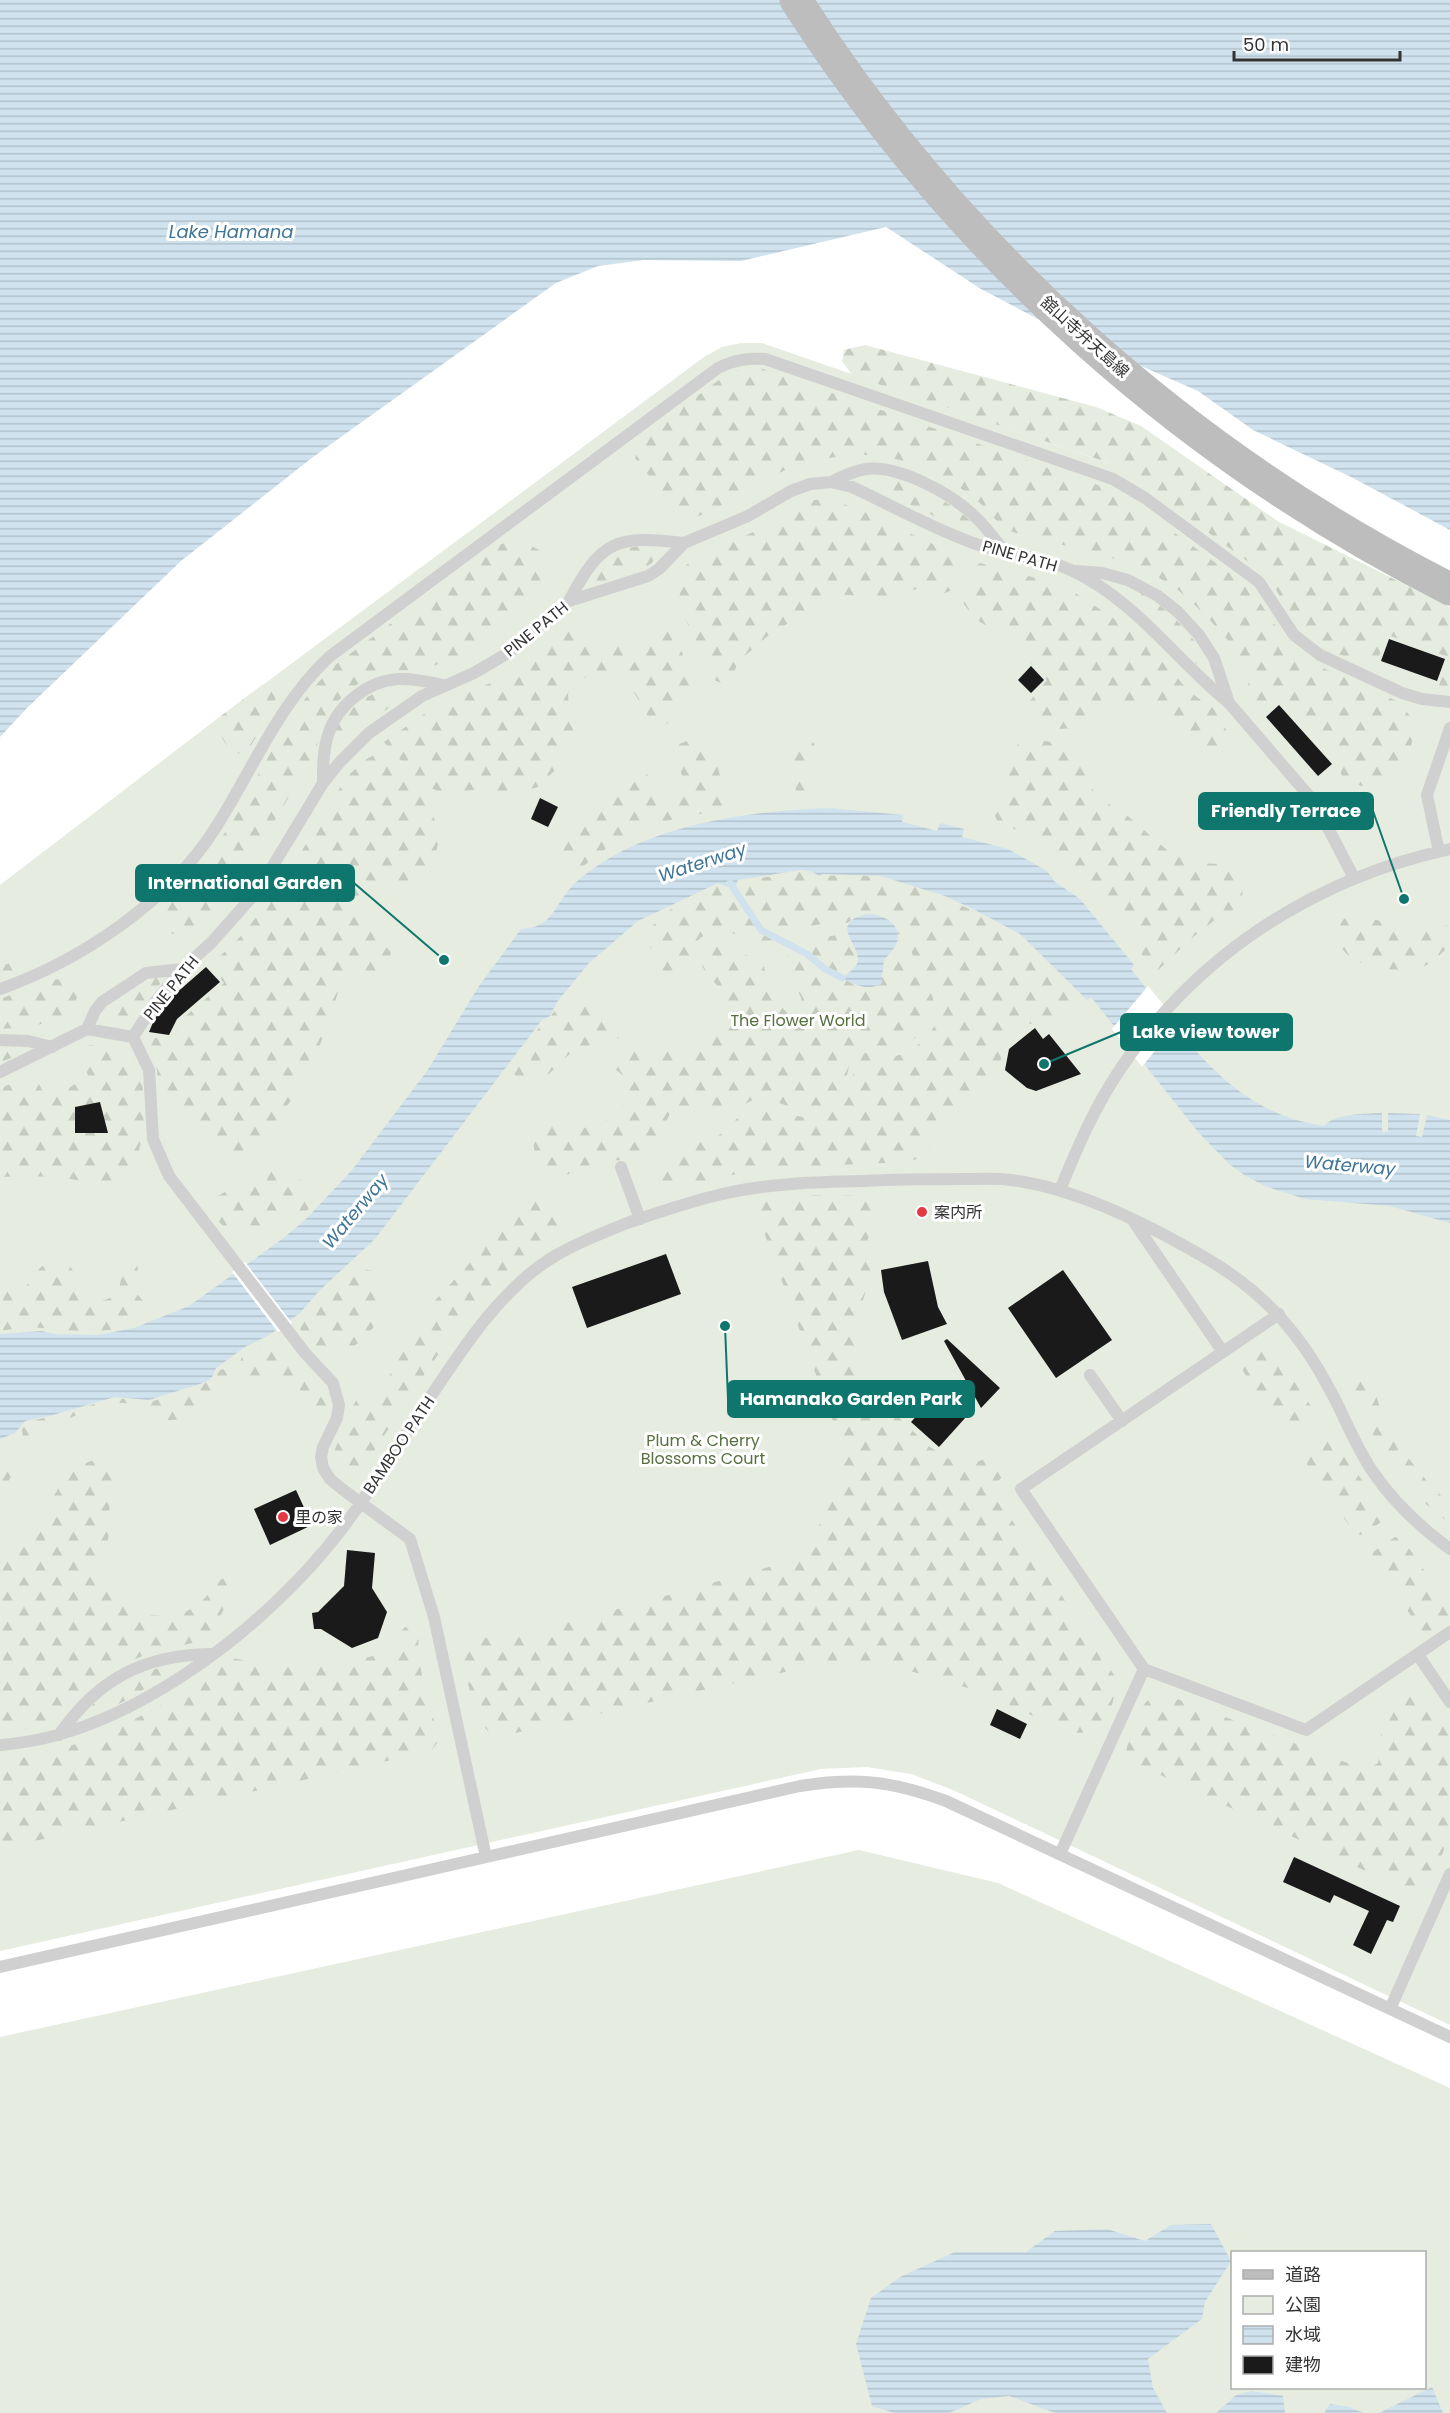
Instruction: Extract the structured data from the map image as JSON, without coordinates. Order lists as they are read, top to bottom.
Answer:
{
  "streets": {
    "main road": ["舘山寺弁天島線"],
    "lane": ["PINE PATH", "BAMBOO PATH"]
  },
  "water": ["Lake Hamana", "Waterway"],
  "parks": ["The Flower World", "Plum & Cherry Blossoms Court"],
  "places": [
    "Friendly Terrace",
    "International Garden",
    "Lake view tower",
    "案内所",
    "Hamanako Garden Park",
    "里の家"
  ],
  "legend": [
    "道路",
    "公園",
    "水域",
    "建物"
  ],
  "scale_bar": "50 m"
}
